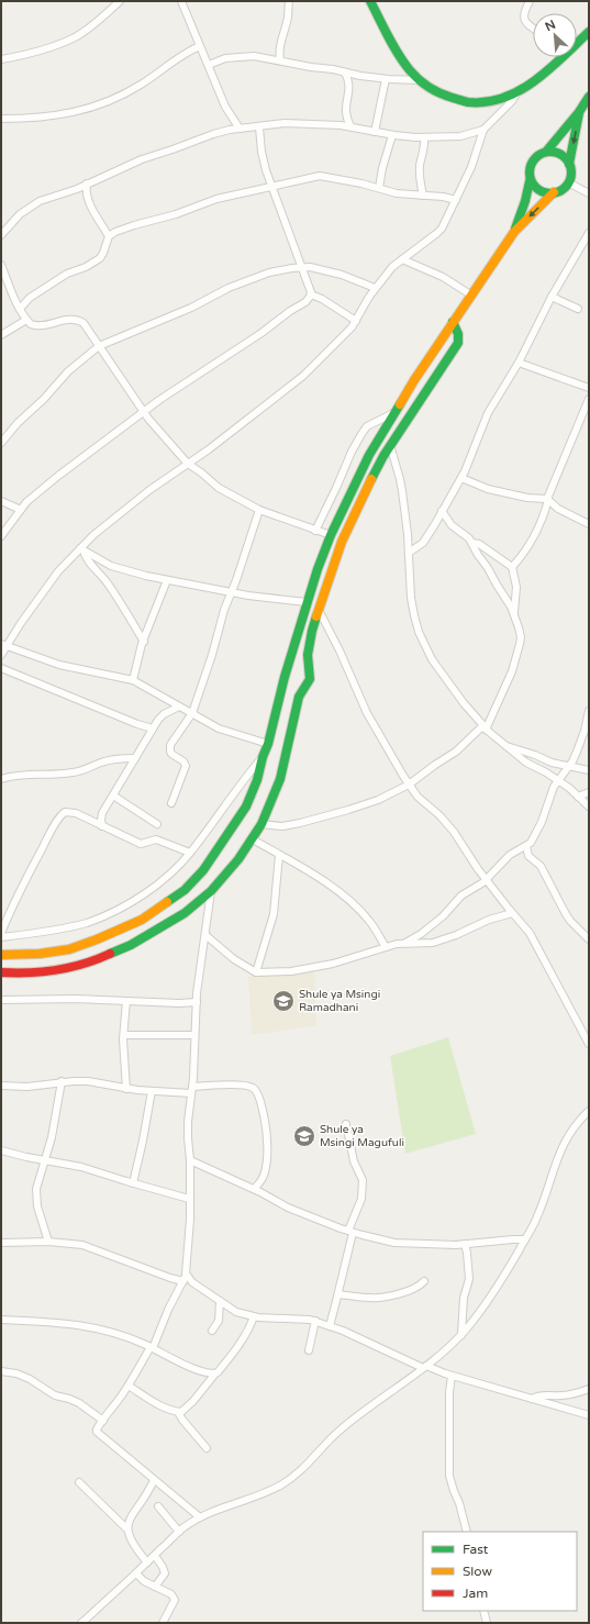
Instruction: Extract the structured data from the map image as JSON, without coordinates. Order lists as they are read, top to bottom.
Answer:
{
  "places": {
    "school or university": ["Shule ya Msingi Ramadhani", "Shule ya Msingi Magufuli"]
  },
  "legend": ["Fast", "Slow", "Jam"],
  "north": "top left"
}
